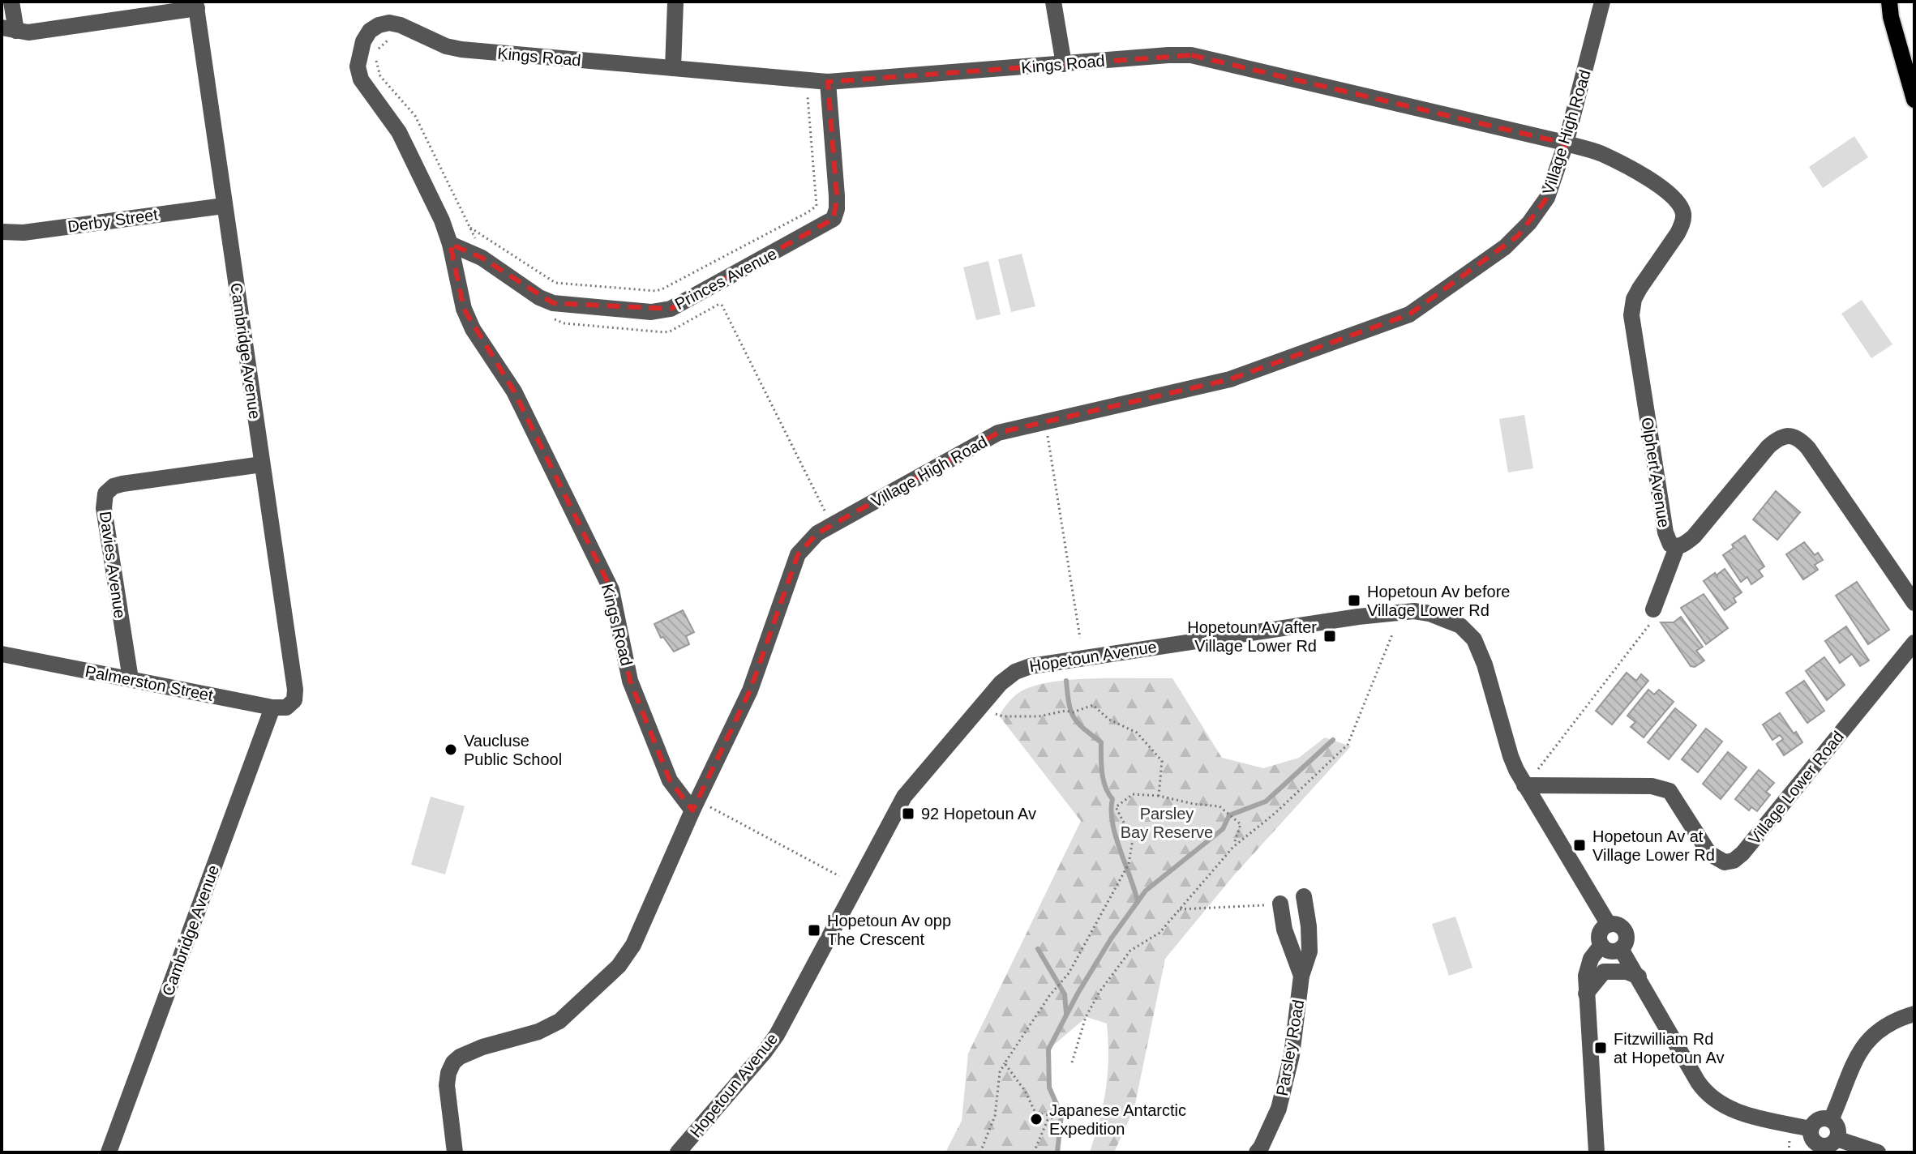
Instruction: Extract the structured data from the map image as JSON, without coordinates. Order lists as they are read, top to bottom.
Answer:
{
  "streets": {
    "street": [
      "Kings Road",
      "Village High Road",
      "Derby Street",
      "Princes Avenue",
      "Cambridge Avenue",
      "Olphert Avenue",
      "Davies Avenue",
      "Hopetoun Avenue",
      "Palmerston Street",
      "Village Lower Road",
      "Parsley Road"
    ]
  },
  "crossings": [
    ["Kings Road", "Village High Road"],
    ["Kings Road", "Princes Avenue"],
    ["Kings Road", "Olphert Avenue"],
    ["Village High Road", "Olphert Avenue"],
    ["Derby Street", "Cambridge Avenue"],
    ["Cambridge Avenue", "Davies Avenue"],
    ["Cambridge Avenue", "Palmerston Street"],
    ["Davies Avenue", "Palmerston Street"],
    ["Hopetoun Avenue", "Village Lower Road"]
  ],
  "parks": ["Parsley Bay Reserve"],
  "places": {
    "transit": [
      "Hopetoun Av before Village Lower Rd",
      "Hopetoun Av after Village Lower Rd",
      "92 Hopetoun Av",
      "Hopetoun Av at Village Lower Rd",
      "Hopetoun Av opp The Crescent",
      "Fitzwilliam Rd at Hopetoun Av"
    ],
    "other": ["Vaucluse Public School", "Japanese Antarctic Expedition"]
  }
}
